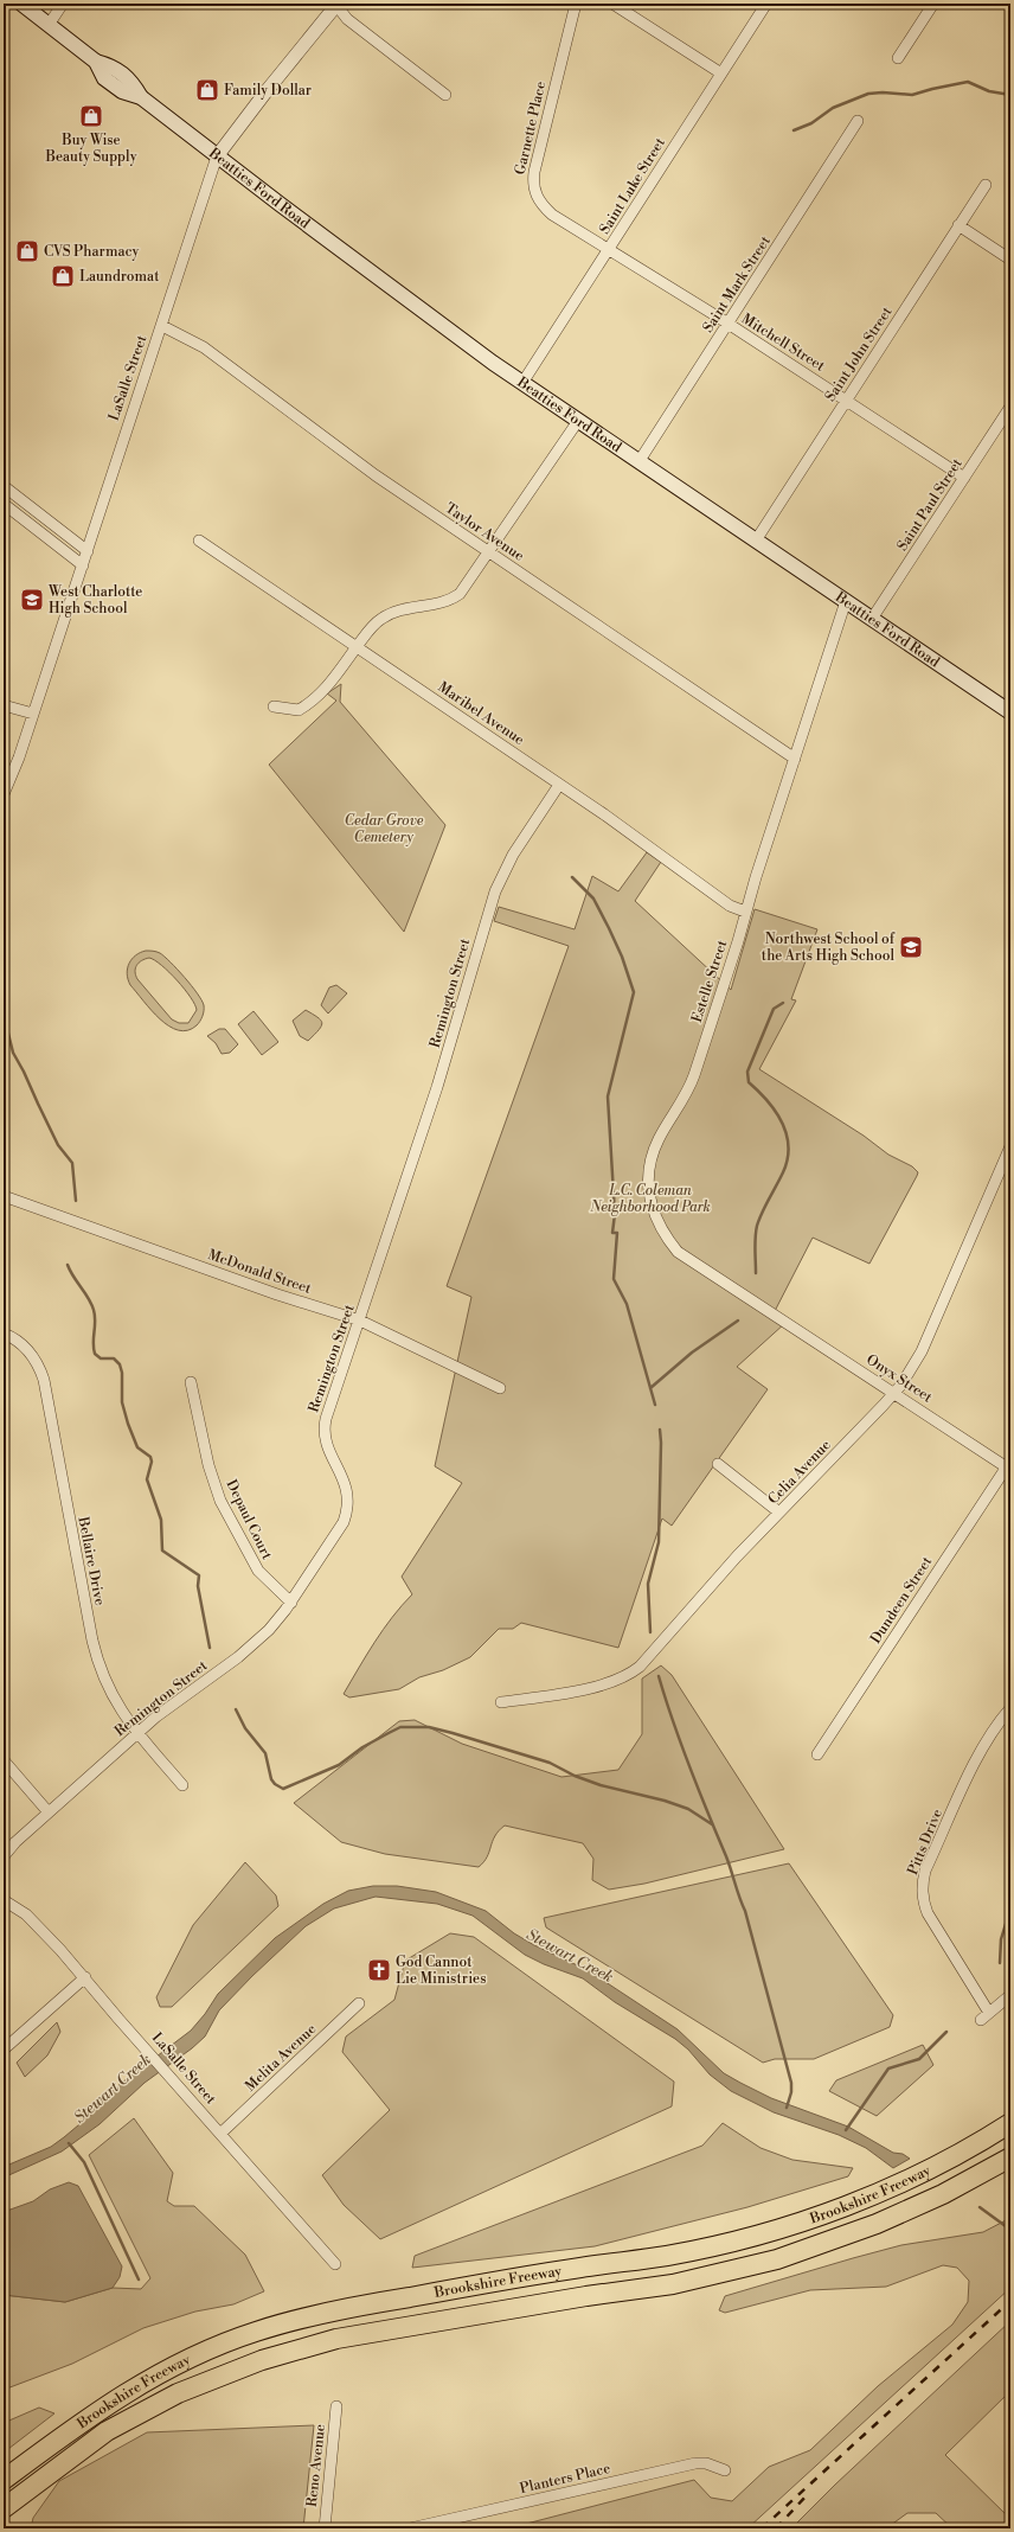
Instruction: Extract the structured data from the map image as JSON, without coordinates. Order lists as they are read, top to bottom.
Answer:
{
  "streets": {
    "highway": ["Brookshire Freeway"],
    "main road": ["Beatties Ford Road"],
    "street": [
      "Garnette Place",
      "Saint Luke Street",
      "Saint Mark Street",
      "Mitchell Street",
      "Saint John Street",
      "LaSalle Street",
      "Saint Paul Street",
      "Taylor Avenue",
      "Maribel Avenue",
      "Estelle Street",
      "Remington Street",
      "McDonald Street",
      "Onyx Street",
      "Celia Avenue",
      "Depaul Court",
      "Bellaire Drive",
      "Dundeen Street",
      "Pitts Drive",
      "Melita Avenue",
      "Reno Avenue",
      "Planters Place"
    ]
  },
  "crossings": [
    ["Garnette Place", "Saint Luke Street"],
    ["Garnette Place", "Mitchell Street"],
    ["Saint Luke Street", "Beatties Ford Road"],
    ["Saint Luke Street", "Mitchell Street"],
    ["Beatties Ford Road", "Saint Mark Street"],
    ["Beatties Ford Road", "Saint John Street"],
    ["Beatties Ford Road", "LaSalle Street"],
    ["Beatties Ford Road", "Saint Paul Street"],
    ["Beatties Ford Road", "Estelle Street"],
    ["Saint Mark Street", "Mitchell Street"],
    ["Mitchell Street", "Saint John Street"],
    ["Mitchell Street", "Saint Paul Street"],
    ["LaSalle Street", "Taylor Avenue"],
    ["LaSalle Street", "Melita Avenue"],
    ["Taylor Avenue", "Estelle Street"],
    ["Maribel Avenue", "Estelle Street"],
    ["Maribel Avenue", "Remington Street"],
    ["Estelle Street", "Onyx Street"],
    ["Remington Street", "McDonald Street"],
    ["Remington Street", "Depaul Court"],
    ["Remington Street", "Bellaire Drive"],
    ["Onyx Street", "Celia Avenue"],
    ["Onyx Street", "Dundeen Street"]
  ],
  "water": ["Stewart Creek"],
  "parks": ["Cedar Grove Cemetery", "L.C. Coleman Neighborhood Park"],
  "places": {
    "shop": [
      "Family Dollar",
      "Buy Wise Beauty Supply",
      "CVS Pharmacy",
      "Laundromat"
    ],
    "school or university": ["West Charlotte High School", "Northwest School of the Arts High School"],
    "church": ["God Cannot Lie Ministries"]
  }
}
